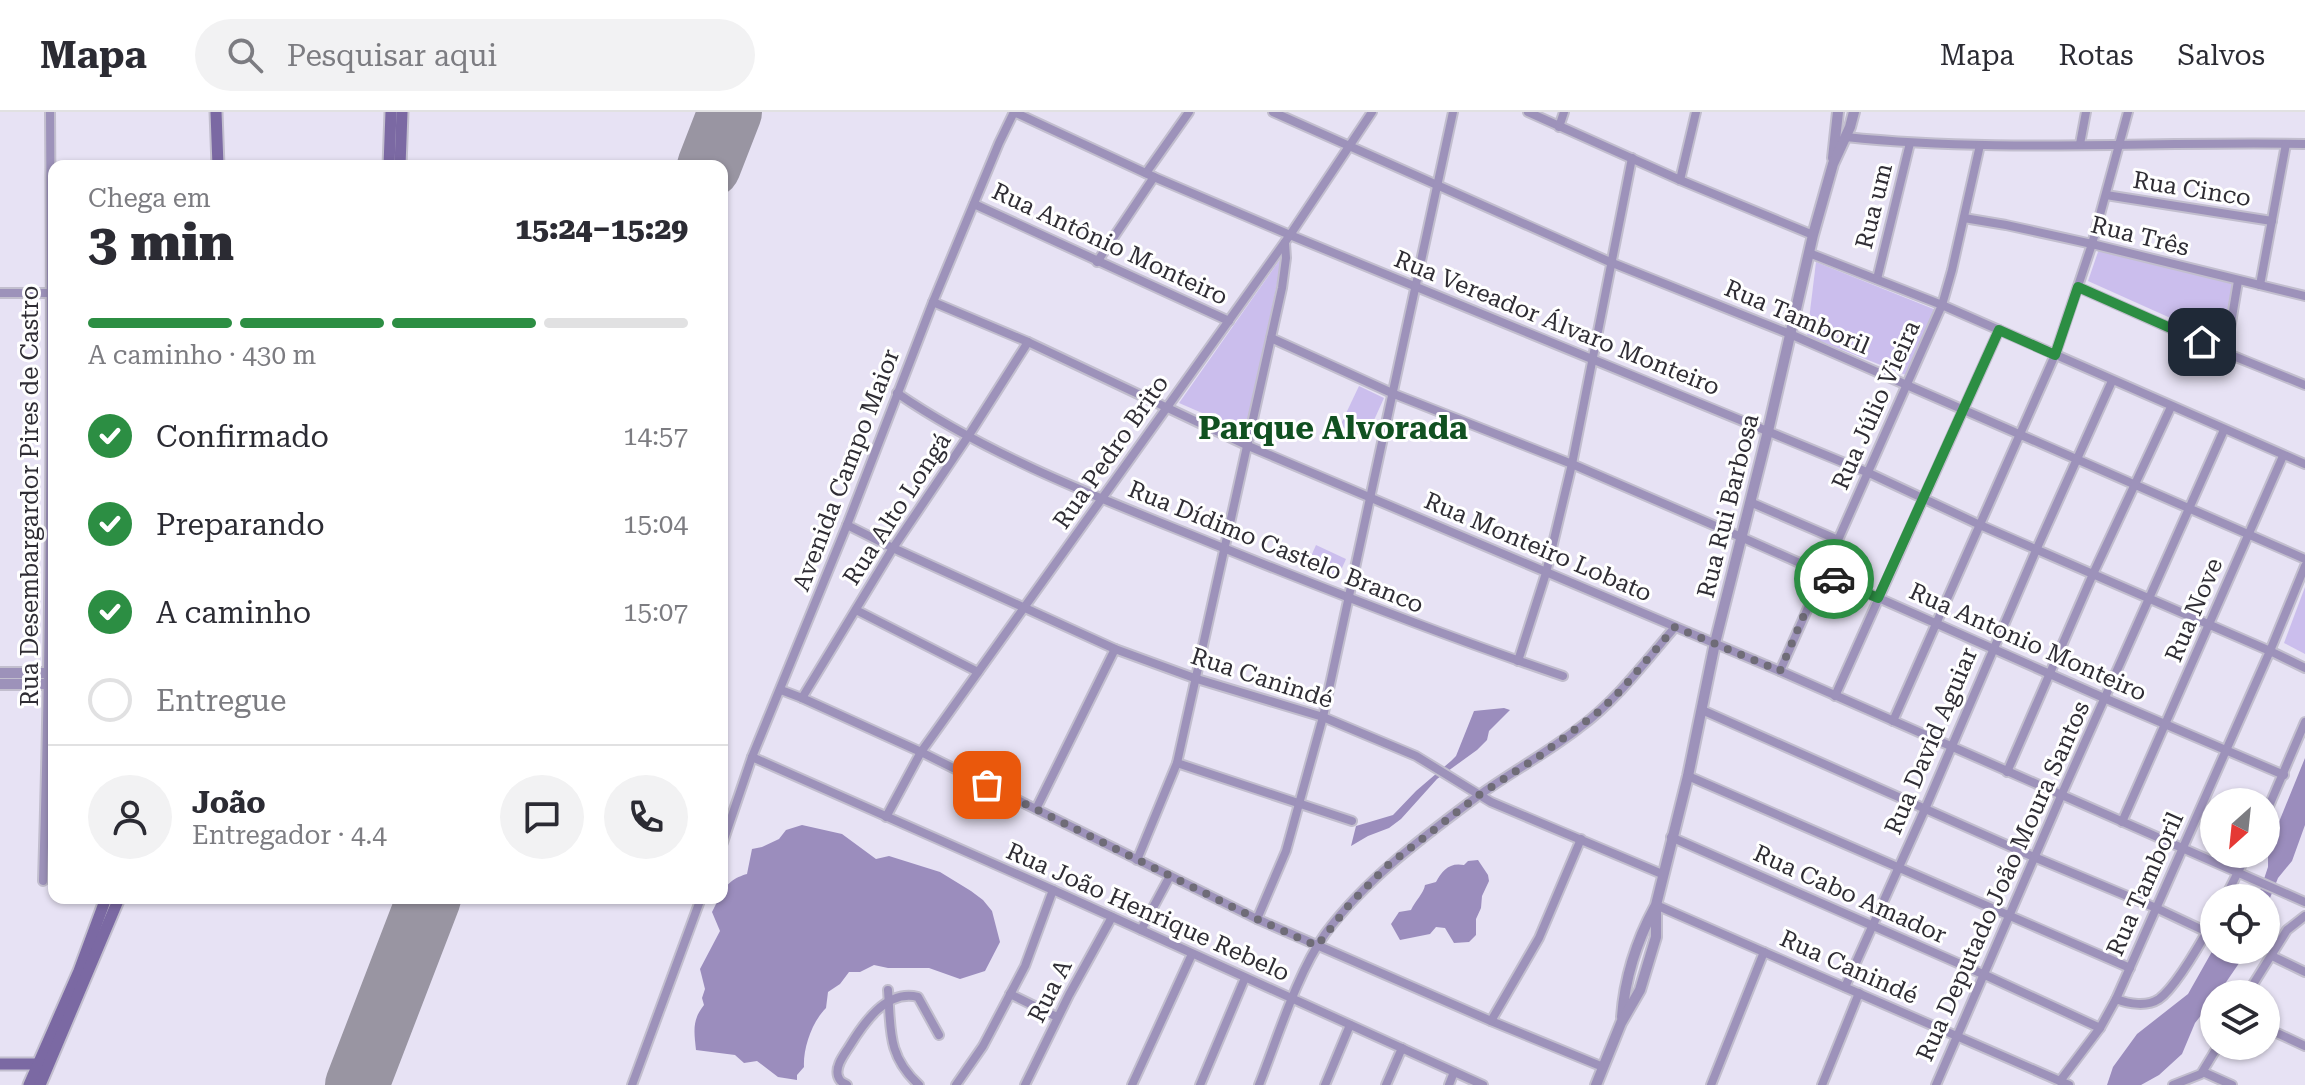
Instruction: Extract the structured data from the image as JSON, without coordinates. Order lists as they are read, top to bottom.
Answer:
{
  "streets": {
    "street": [
      "Rua Cinco",
      "Rua um",
      "Rua Três",
      "Rua Antônio Monteiro",
      "Rua Tamboril",
      "Rua Vereador Álvaro Monteiro",
      "Rua Júlio Vieira",
      "Rua Pedro Brito",
      "Avenida Campo Maior",
      "Rua Desembargardor Pires de Castro",
      "Rua Rui Barbosa",
      "Rua Alto Longá",
      "Rua Dídimo Castelo Branco",
      "Rua Monteiro Lobato",
      "Rua Nove",
      "Rua Antonio Monteiro",
      "Rua Canindé",
      "Rua David Aguiar",
      "Rua Deputado João Moura Santos",
      "Rua Cabo Amador",
      "Rua João Henrique Rebelo",
      "Rua A"
    ]
  },
  "crossings": [
    ["Rua Três", "Rua Júlio Vieira"],
    ["Rua Antônio Monteiro", "Rua Pedro Brito"],
    ["Rua Antônio Monteiro", "Avenida Campo Maior"],
    ["Rua Tamboril", "Rua Vereador Álvaro Monteiro"],
    ["Rua Tamboril", "Rua Júlio Vieira"],
    ["Rua Tamboril", "Rua Pedro Brito"],
    ["Rua Tamboril", "Rua Rui Barbosa"],
    ["Rua Tamboril", "Rua Monteiro Lobato"],
    ["Rua Tamboril", "Rua Nove"],
    ["Rua Tamboril", "Rua Antonio Monteiro"],
    ["Rua Tamboril", "Rua Canindé"],
    ["Rua Tamboril", "Rua David Aguiar"],
    ["Rua Tamboril", "Rua Deputado João Moura Santos"],
    ["Rua Tamboril", "Rua Cabo Amador"],
    ["Rua Vereador Álvaro Monteiro", "Rua Júlio Vieira"],
    ["Rua Vereador Álvaro Monteiro", "Rua Pedro Brito"],
    ["Rua Vereador Álvaro Monteiro", "Avenida Campo Maior"],
    ["Rua Vereador Álvaro Monteiro", "Rua Rui Barbosa"],
    ["Rua Vereador Álvaro Monteiro", "Rua Nove"],
    ["Rua Vereador Álvaro Monteiro", "Rua David Aguiar"],
    ["Rua Vereador Álvaro Monteiro", "Rua Deputado João Moura Santos"],
    ["Rua Júlio Vieira", "Rua Monteiro Lobato"],
    ["Rua Júlio Vieira", "Rua Antonio Monteiro"],
    ["Rua Pedro Brito", "Rua Dídimo Castelo Branco"],
    ["Rua Pedro Brito", "Rua Monteiro Lobato"],
    ["Rua Pedro Brito", "Rua Canindé"],
    ["Rua Pedro Brito", "Rua João Henrique Rebelo"],
    ["Avenida Campo Maior", "Rua Dídimo Castelo Branco"],
    ["Avenida Campo Maior", "Rua Monteiro Lobato"],
    ["Avenida Campo Maior", "Rua Canindé"],
    ["Avenida Campo Maior", "Rua João Henrique Rebelo"],
    ["Rua Rui Barbosa", "Rua Monteiro Lobato"],
    ["Rua Rui Barbosa", "Rua Antonio Monteiro"],
    ["Rua Rui Barbosa", "Rua Canindé"],
    ["Rua Rui Barbosa", "Rua Cabo Amador"],
    ["Rua Alto Longá", "Rua Dídimo Castelo Branco"],
    ["Rua Alto Longá", "Rua Monteiro Lobato"],
    ["Rua Alto Longá", "Rua Canindé"],
    ["Rua Monteiro Lobato", "Rua Nove"],
    ["Rua Monteiro Lobato", "Rua David Aguiar"],
    ["Rua Monteiro Lobato", "Rua Deputado João Moura Santos"],
    ["Rua Nove", "Rua Antonio Monteiro"],
    ["Rua Antonio Monteiro", "Rua David Aguiar"],
    ["Rua Antonio Monteiro", "Rua Deputado João Moura Santos"],
    ["Rua Canindé", "Rua David Aguiar"],
    ["Rua Canindé", "Rua Deputado João Moura Santos"],
    ["Rua David Aguiar", "Rua Cabo Amador"],
    ["Rua Deputado João Moura Santos", "Rua Cabo Amador"],
    ["Rua João Henrique Rebelo", "Rua A"]
  ],
  "districts": ["Parque Alvorada"],
  "north": "bottom left",
  "page": {
    "header": "Mapa",
    "search": "Pesquisar aqui",
    "nav": ["Mapa", "Rotas", "Salvos"],
    "heading": ["3 min", "Chega em", "15:24–15:29"],
    "panel": ["João", "Entregador · 4.4"],
    "bar": "A caminho · 430 m",
    "list": [
      ["Confirmado", "14:57"],
      ["Preparando", "15:04"],
      ["A caminho", "15:07"],
      "Entregue"
    ]
  }
}
